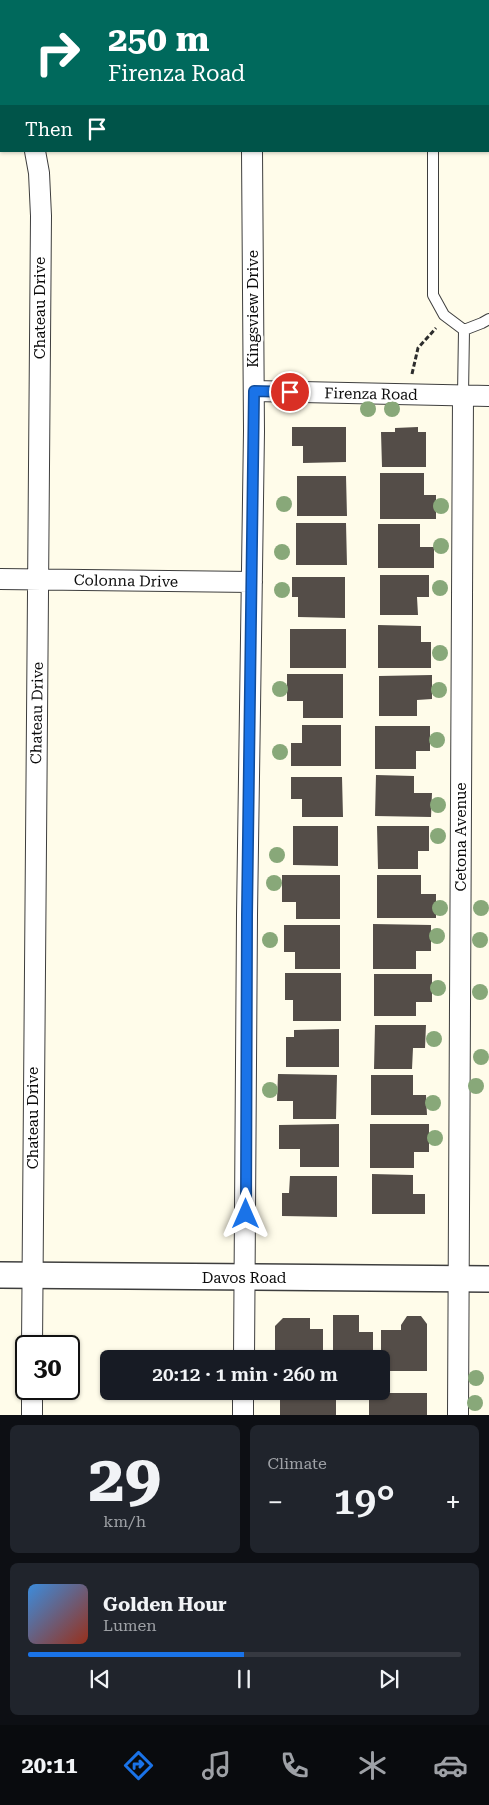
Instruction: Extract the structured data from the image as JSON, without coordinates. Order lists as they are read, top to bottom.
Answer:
{
  "streets": {
    "street": [
      "Chateau Drive",
      "Kingsview Drive",
      "Firenza Road",
      "Colonna Drive",
      "Cetona Avenue",
      "Davos Road"
    ]
  },
  "crossings": [
    ["Chateau Drive", "Colonna Drive"],
    ["Chateau Drive", "Davos Road"],
    ["Kingsview Drive", "Firenza Road"],
    ["Kingsview Drive", "Colonna Drive"],
    ["Kingsview Drive", "Davos Road"],
    ["Firenza Road", "Cetona Avenue"],
    ["Cetona Avenue", "Davos Road"]
  ],
  "page": {
    "turn": ["250 m", "Firenza Road"],
    "then": "Then",
    "limit": "30",
    "trip": "20:12 · 1 min · 260 m",
    "tile": [
      ["29", "km/h"],
      "Climate"
    ],
    "heat": ["−", "19°", "+"],
    "song": ["Golden Hour", "Lumen"],
    "tabs": "20:11"
  }
}
